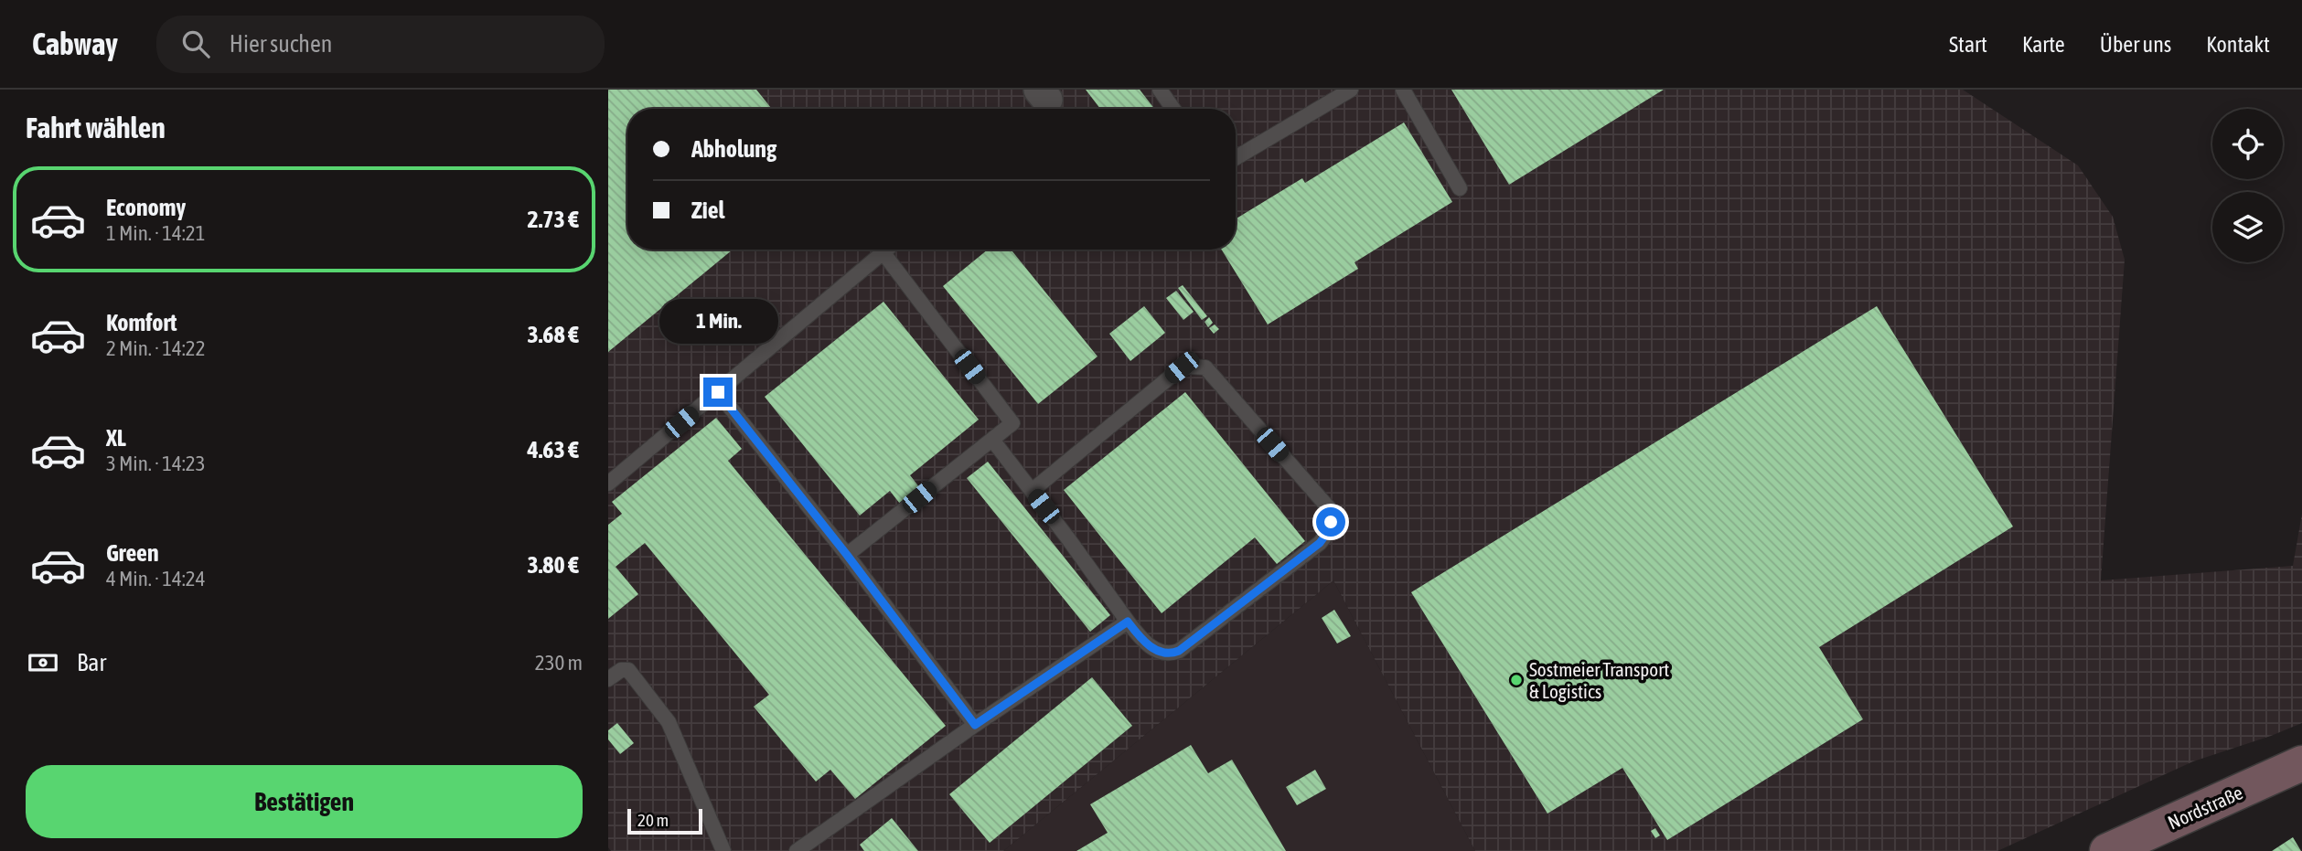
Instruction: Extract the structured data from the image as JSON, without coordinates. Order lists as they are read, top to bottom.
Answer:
{
  "streets": {
    "street": ["Nordstraße"]
  },
  "places": ["Sostmeier Transport & Logistics"],
  "scale_bar": "20 m",
  "page": {
    "header": "Cabway",
    "search": "Hier suchen",
    "nav": [
      "Start",
      "Karte",
      "Über uns",
      "Kontakt"
    ],
    "heading": "Fahrt wählen",
    "banner": ["Abholung", "Ziel"],
    "list": [
      {
        "name": "Economy",
        "note": "1 Min. · 14:21",
        "value": "2.73 €"
      },
      {
        "name": "Komfort",
        "note": "2 Min. · 14:22",
        "value": "3.68 €"
      },
      {
        "name": "XL",
        "note": "3 Min. · 14:23",
        "value": "4.63 €"
      },
      {
        "name": "Green",
        "note": "4 Min. · 14:24",
        "value": "3.80 €"
      }
    ],
    "bubble": "1 Min.",
    "pay": ["Bar", "230 m"],
    "buttons": "Bestätigen",
    "scale": "20 m"
  }
}
